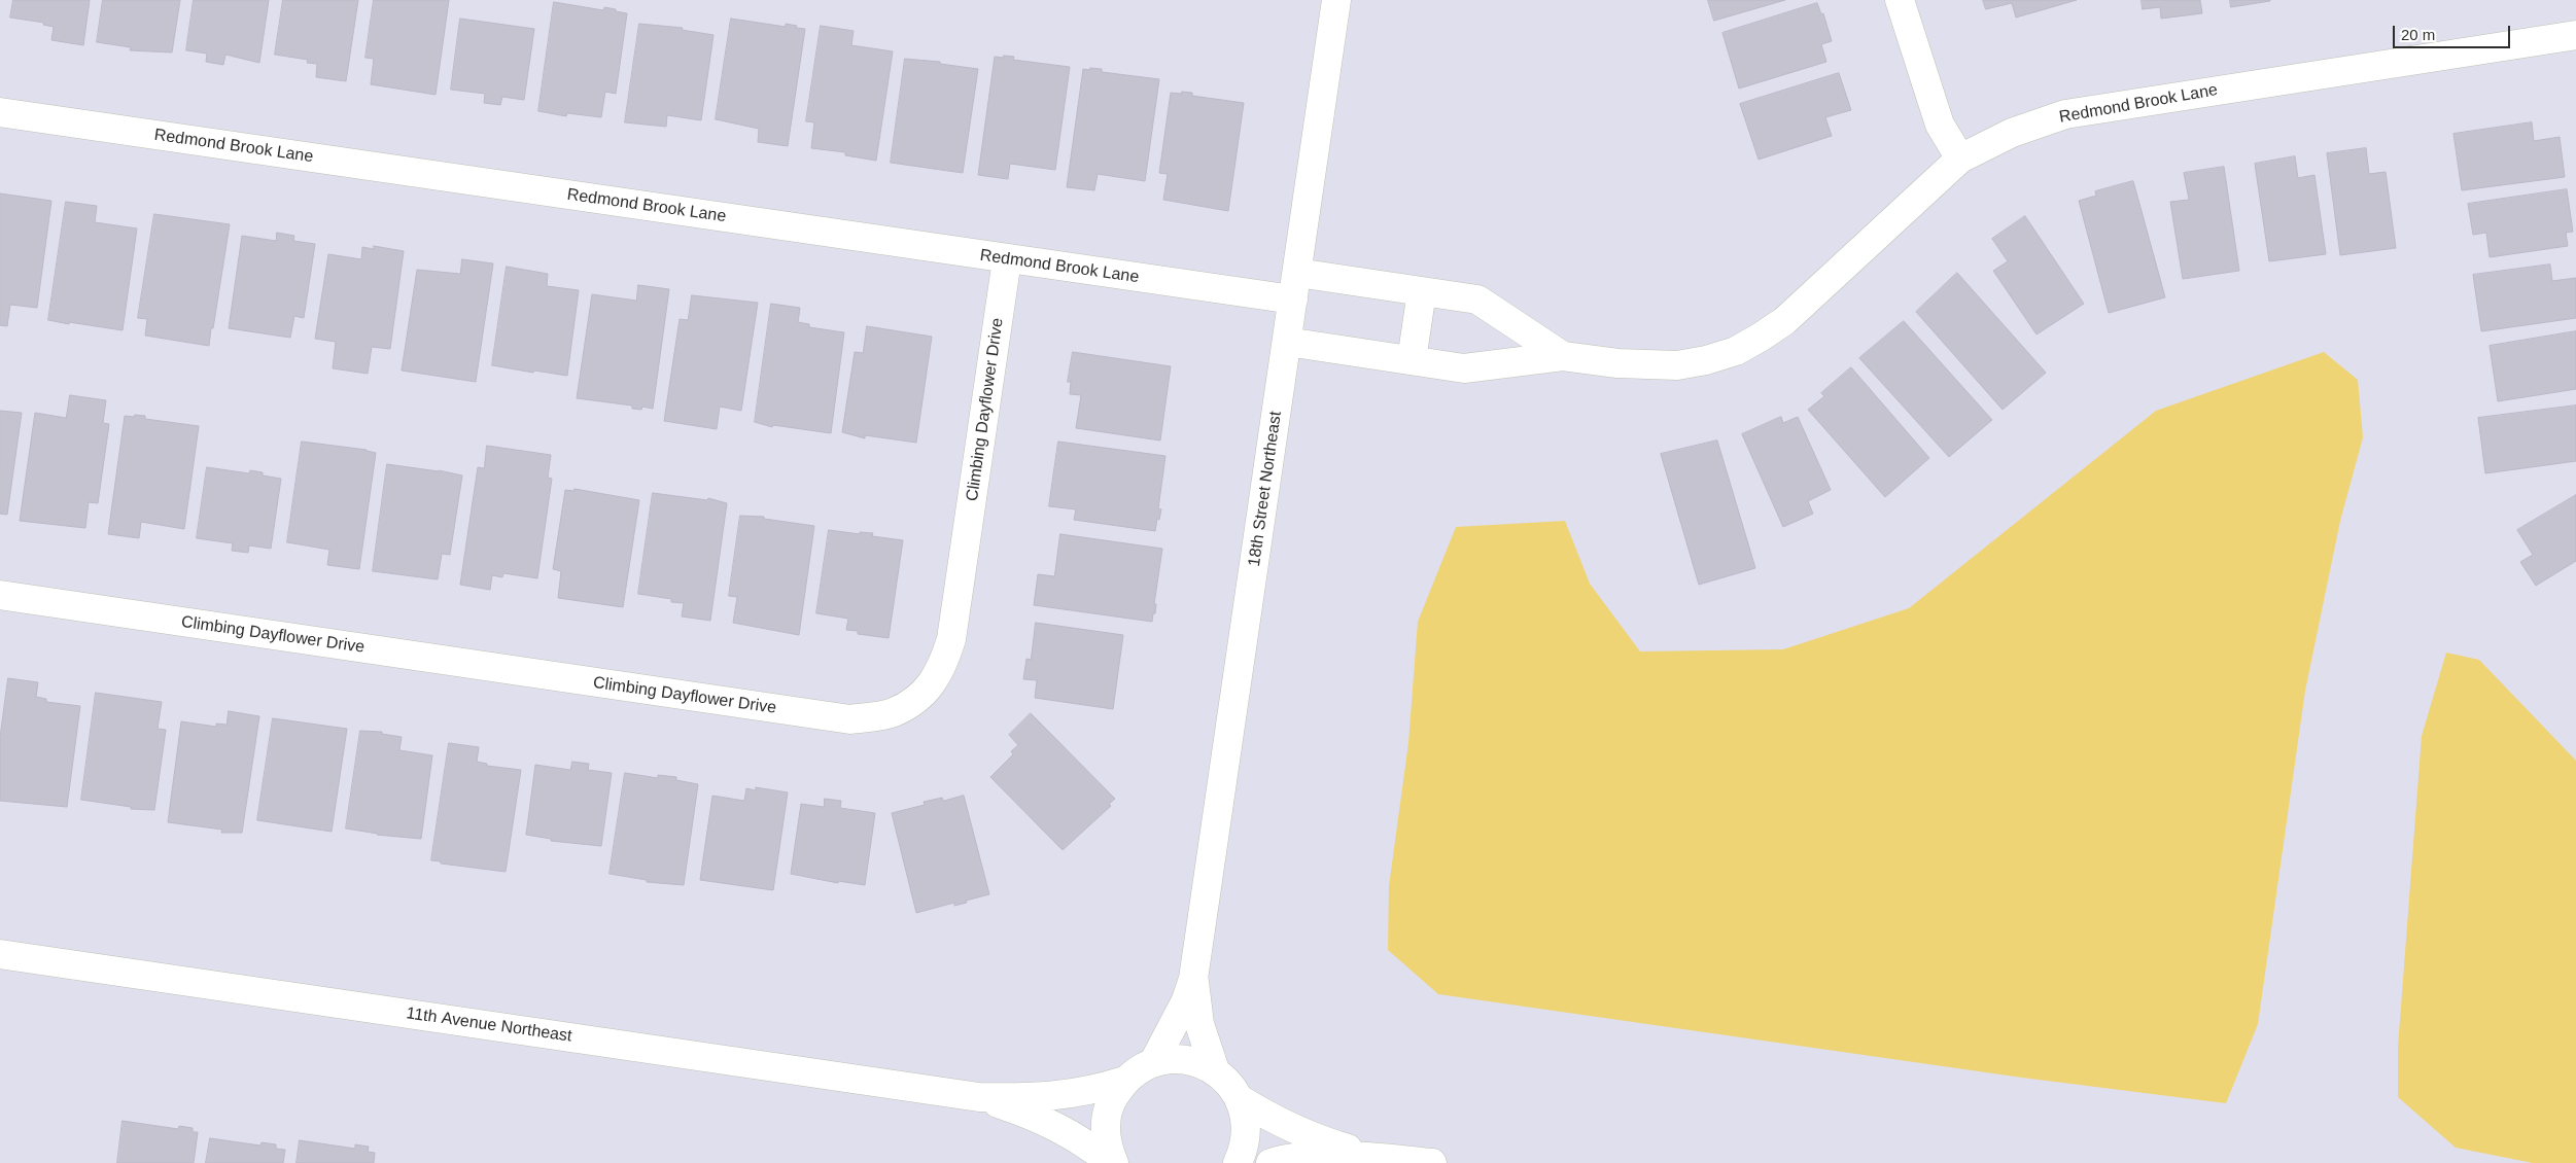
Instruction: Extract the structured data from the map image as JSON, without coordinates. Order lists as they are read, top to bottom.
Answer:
{
  "streets": {
    "street": [
      "Redmond Brook Lane",
      "Climbing Dayflower Drive",
      "18th Street Northeast",
      "11th Avenue Northeast"
    ]
  },
  "crossings": [
    ["Redmond Brook Lane", "Climbing Dayflower Drive"],
    ["Redmond Brook Lane", "18th Street Northeast"]
  ],
  "scale_bar": "20 m"
}
